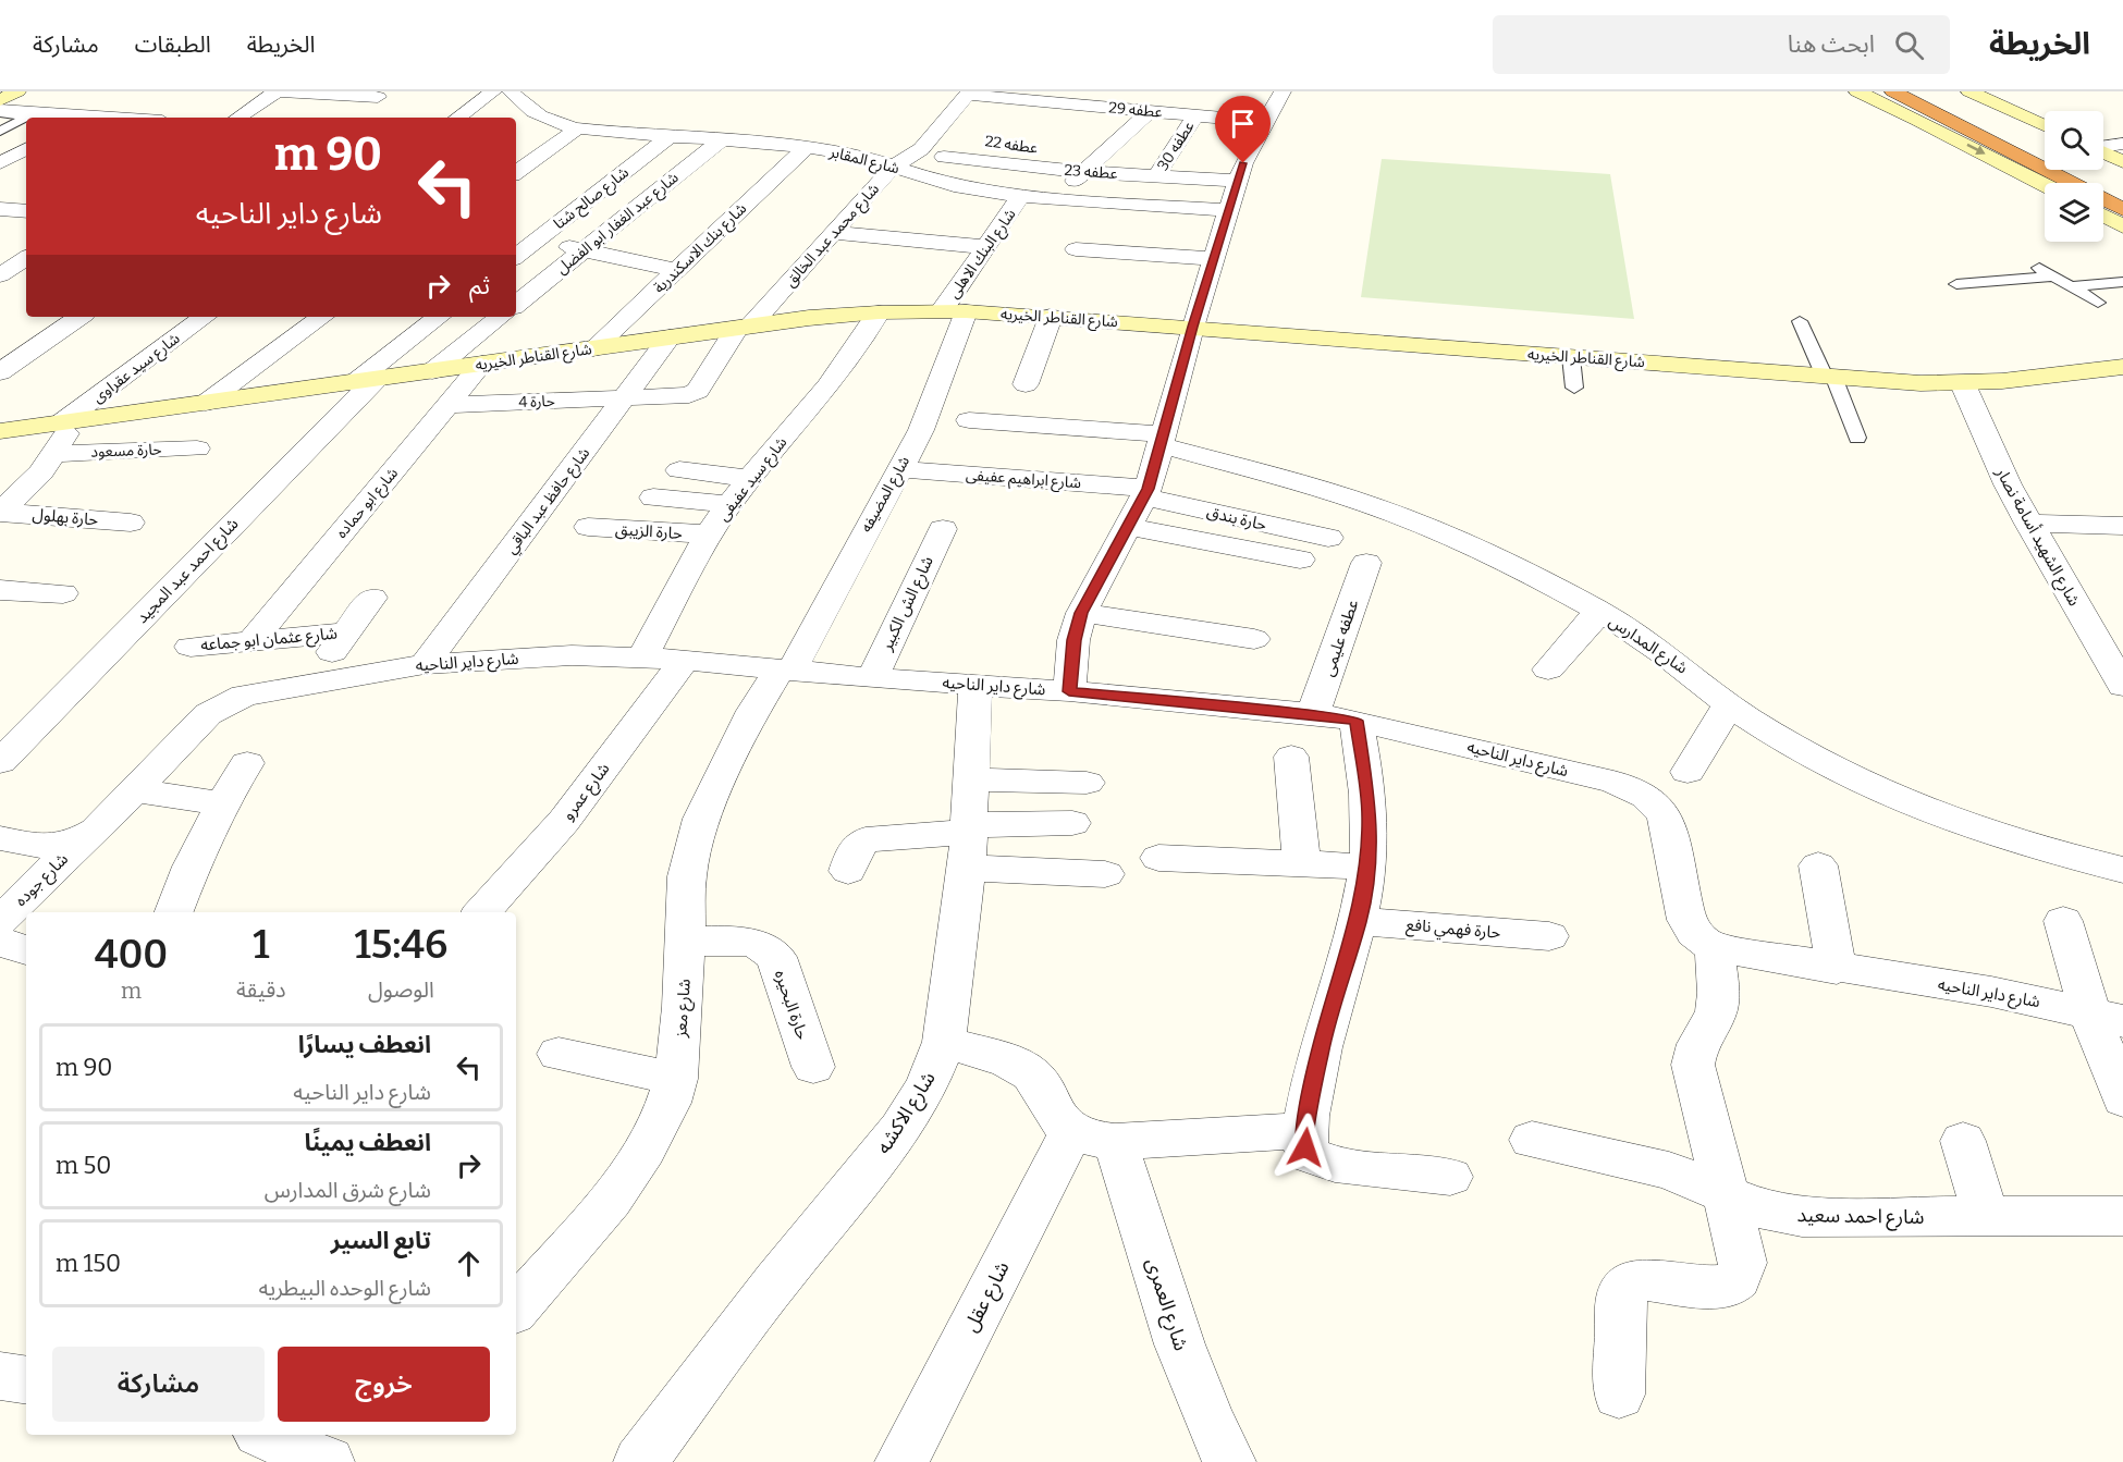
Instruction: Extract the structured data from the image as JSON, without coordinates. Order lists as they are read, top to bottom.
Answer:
{
  "streets": {
    "main road": ["شارع القناطر الخيريه"],
    "street": [
      "عطفه 29",
      "عطفه 22",
      "عطفه 30",
      "شارع المقابر",
      "عطفه 23",
      "شارع صالح شتا",
      "شارع عبد الغفار ابو الفضل",
      "شارع محمد عبد الخالق",
      "شارع بنك الاسكندرية",
      "شارع البنك الاهلى",
      "شارع سيد عقراوى",
      "حارة 4",
      "حارة مسعود",
      "شارع سيد عفيفى",
      "شارع ابراهيم عفيفى",
      "شارع المضيفه",
      "شارع حافظ عبد الباقي",
      "شارع ابو حماده",
      "حارة بهلول",
      "حارة بندق",
      "حارة الزيبق",
      "شارع الشهيد أسامة نصار",
      "شارع احمد عبد المجيد",
      "شارع الش الكبير",
      "عطفه عليمى",
      "شارع عثمان ابو جماعه",
      "شارع المدارس",
      "شارع داير الناحيه",
      "شارع عمرو",
      "شارع جوده",
      "حارة فهمي نافع",
      "حارة البحيره",
      "شارع معز",
      "شارع الاكشه",
      "شارع احمد سعيد",
      "شارع عقل",
      "شارع العمرى"
    ]
  },
  "crossings": [
    ["عطفه 29", "عطفه 30"],
    ["عطفه 29", "شارع محمد عبد الخالق"],
    ["عطفه 30", "عطفه 23"],
    ["شارع المقابر", "شارع صالح شتا"],
    ["شارع المقابر", "شارع عبد الغفار ابو الفضل"],
    ["شارع المقابر", "شارع محمد عبد الخالق"],
    ["شارع المقابر", "شارع بنك الاسكندرية"],
    ["شارع المقابر", "شارع البنك الاهلى"],
    ["شارع محمد عبد الخالق", "شارع القناطر الخيريه"],
    ["شارع محمد عبد الخالق", "حارة 4"],
    ["شارع محمد عبد الخالق", "شارع حافظ عبد الباقي"],
    ["شارع بنك الاسكندرية", "شارع القناطر الخيريه"],
    ["شارع البنك الاهلى", "شارع القناطر الخيريه"],
    ["شارع البنك الاهلى", "شارع المضيفه"],
    ["شارع القناطر الخيريه", "شارع سيد عقراوى"],
    ["شارع القناطر الخيريه", "شارع سيد عفيفى"],
    ["شارع القناطر الخيريه", "شارع المضيفه"],
    ["شارع القناطر الخيريه", "شارع حافظ عبد الباقي"],
    ["شارع القناطر الخيريه", "شارع ابو حماده"],
    ["شارع القناطر الخيريه", "شارع الشهيد أسامة نصار"],
    ["شارع القناطر الخيريه", "شارع احمد عبد المجيد"],
    ["حارة 4", "شارع حافظ عبد الباقي"],
    ["حارة 4", "شارع ابو حماده"],
    ["شارع سيد عفيفى", "حارة الزيبق"],
    ["شارع سيد عفيفى", "شارع داير الناحيه"],
    ["شارع ابراهيم عفيفى", "شارع المضيفه"],
    ["شارع ابراهيم عفيفى", "حارة بندق"],
    ["شارع المضيفه", "شارع داير الناحيه"],
    ["شارع المضيفه", "شارع معز"],
    ["شارع حافظ عبد الباقي", "شارع داير الناحيه"],
    ["شارع ابو حماده", "شارع عثمان ابو جماعه"],
    ["شارع الش الكبير", "شارع داير الناحيه"],
    ["عطفه عليمى", "شارع داير الناحيه"],
    ["شارع داير الناحيه", "شارع عمرو"],
    ["شارع داير الناحيه", "شارع جوده"],
    ["شارع داير الناحيه", "شارع معز"],
    ["شارع داير الناحيه", "شارع الاكشه"],
    ["حارة البحيره", "شارع معز"],
    ["شارع عقل", "شارع العمرى"]
  ],
  "page": {
    "header": "الخريطة",
    "search": "ابحث هنا",
    "nav": ["الخريطة", "الطبقات", "مشاركة"],
    "turn": ["90 m", "شارع داير الناحيه"],
    "then": "ثم",
    "eta": [
      "15:46",
      "الوصول",
      "1",
      "دقيقة",
      "400",
      "m"
    ],
    "list": [
      {
        "name": "انعطف يسارًا",
        "note": "شارع داير الناحيه",
        "value": "90 m"
      },
      {
        "name": "انعطف يمينًا",
        "note": "شارع شرق المدارس",
        "value": "50 m"
      },
      {
        "name": "تابع السير",
        "note": "شارع الوحده البيطريه",
        "value": "150 m"
      }
    ],
    "buttons": ["خروج", "مشاركة"]
  }
}
